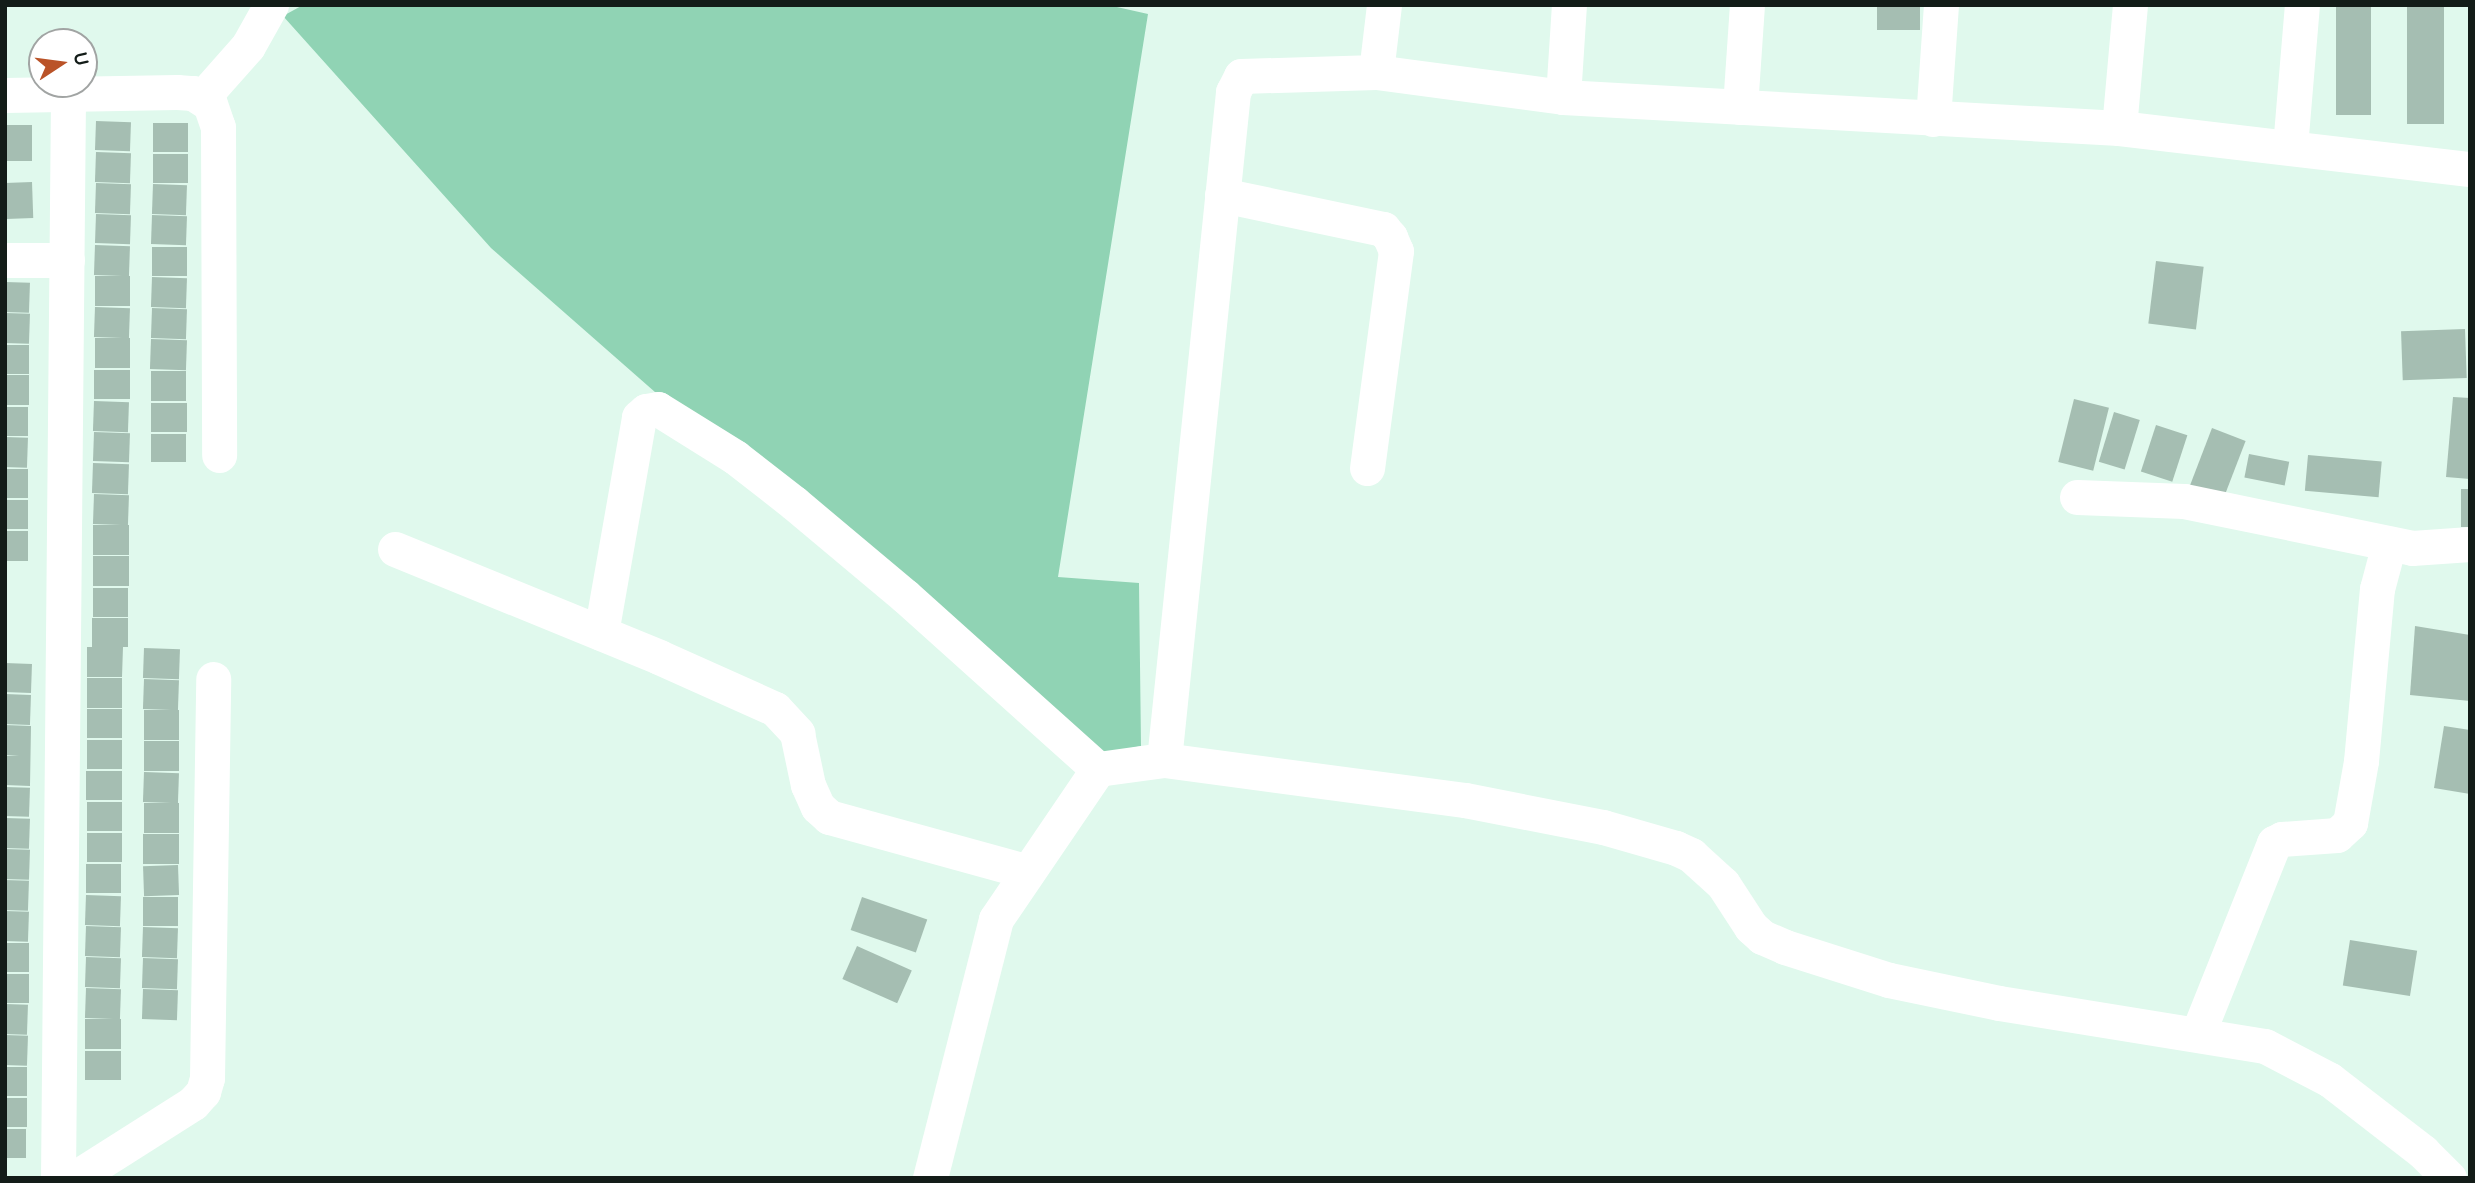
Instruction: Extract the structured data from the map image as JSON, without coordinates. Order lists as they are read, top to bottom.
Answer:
{
  "north": "right"
}
